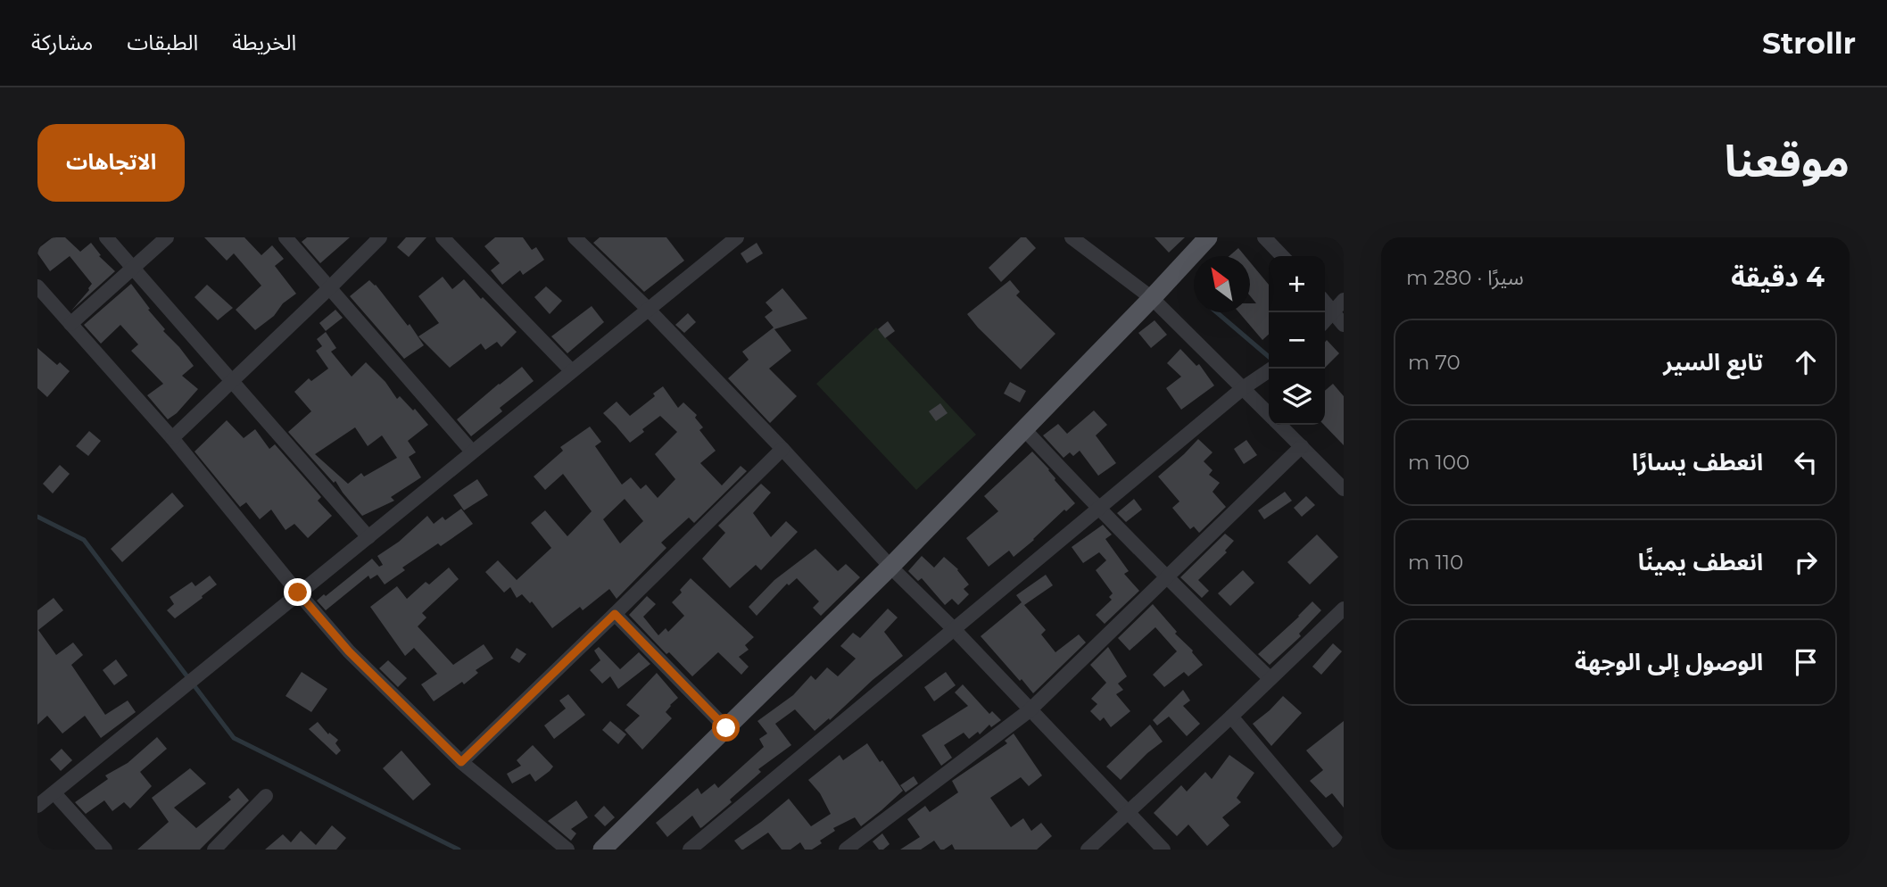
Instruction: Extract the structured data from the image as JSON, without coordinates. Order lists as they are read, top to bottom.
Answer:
{
  "north": "top left",
  "page": {
    "header": "Strollr",
    "nav": ["الخريطة", "الطبقات", "مشاركة"],
    "title": "موقعنا",
    "buttons": "الاتجاهات",
    "heading": ["4 دقيقة", "سيرًا · 280 m"],
    "map_buttons": ["+", "−"],
    "list": [
      ["تابع السير", "70 m"],
      ["انعطف يسارًا", "100 m"],
      ["انعطف يمينًا", "110 m"],
      "الوصول إلى الوجهة"
    ]
  }
}
